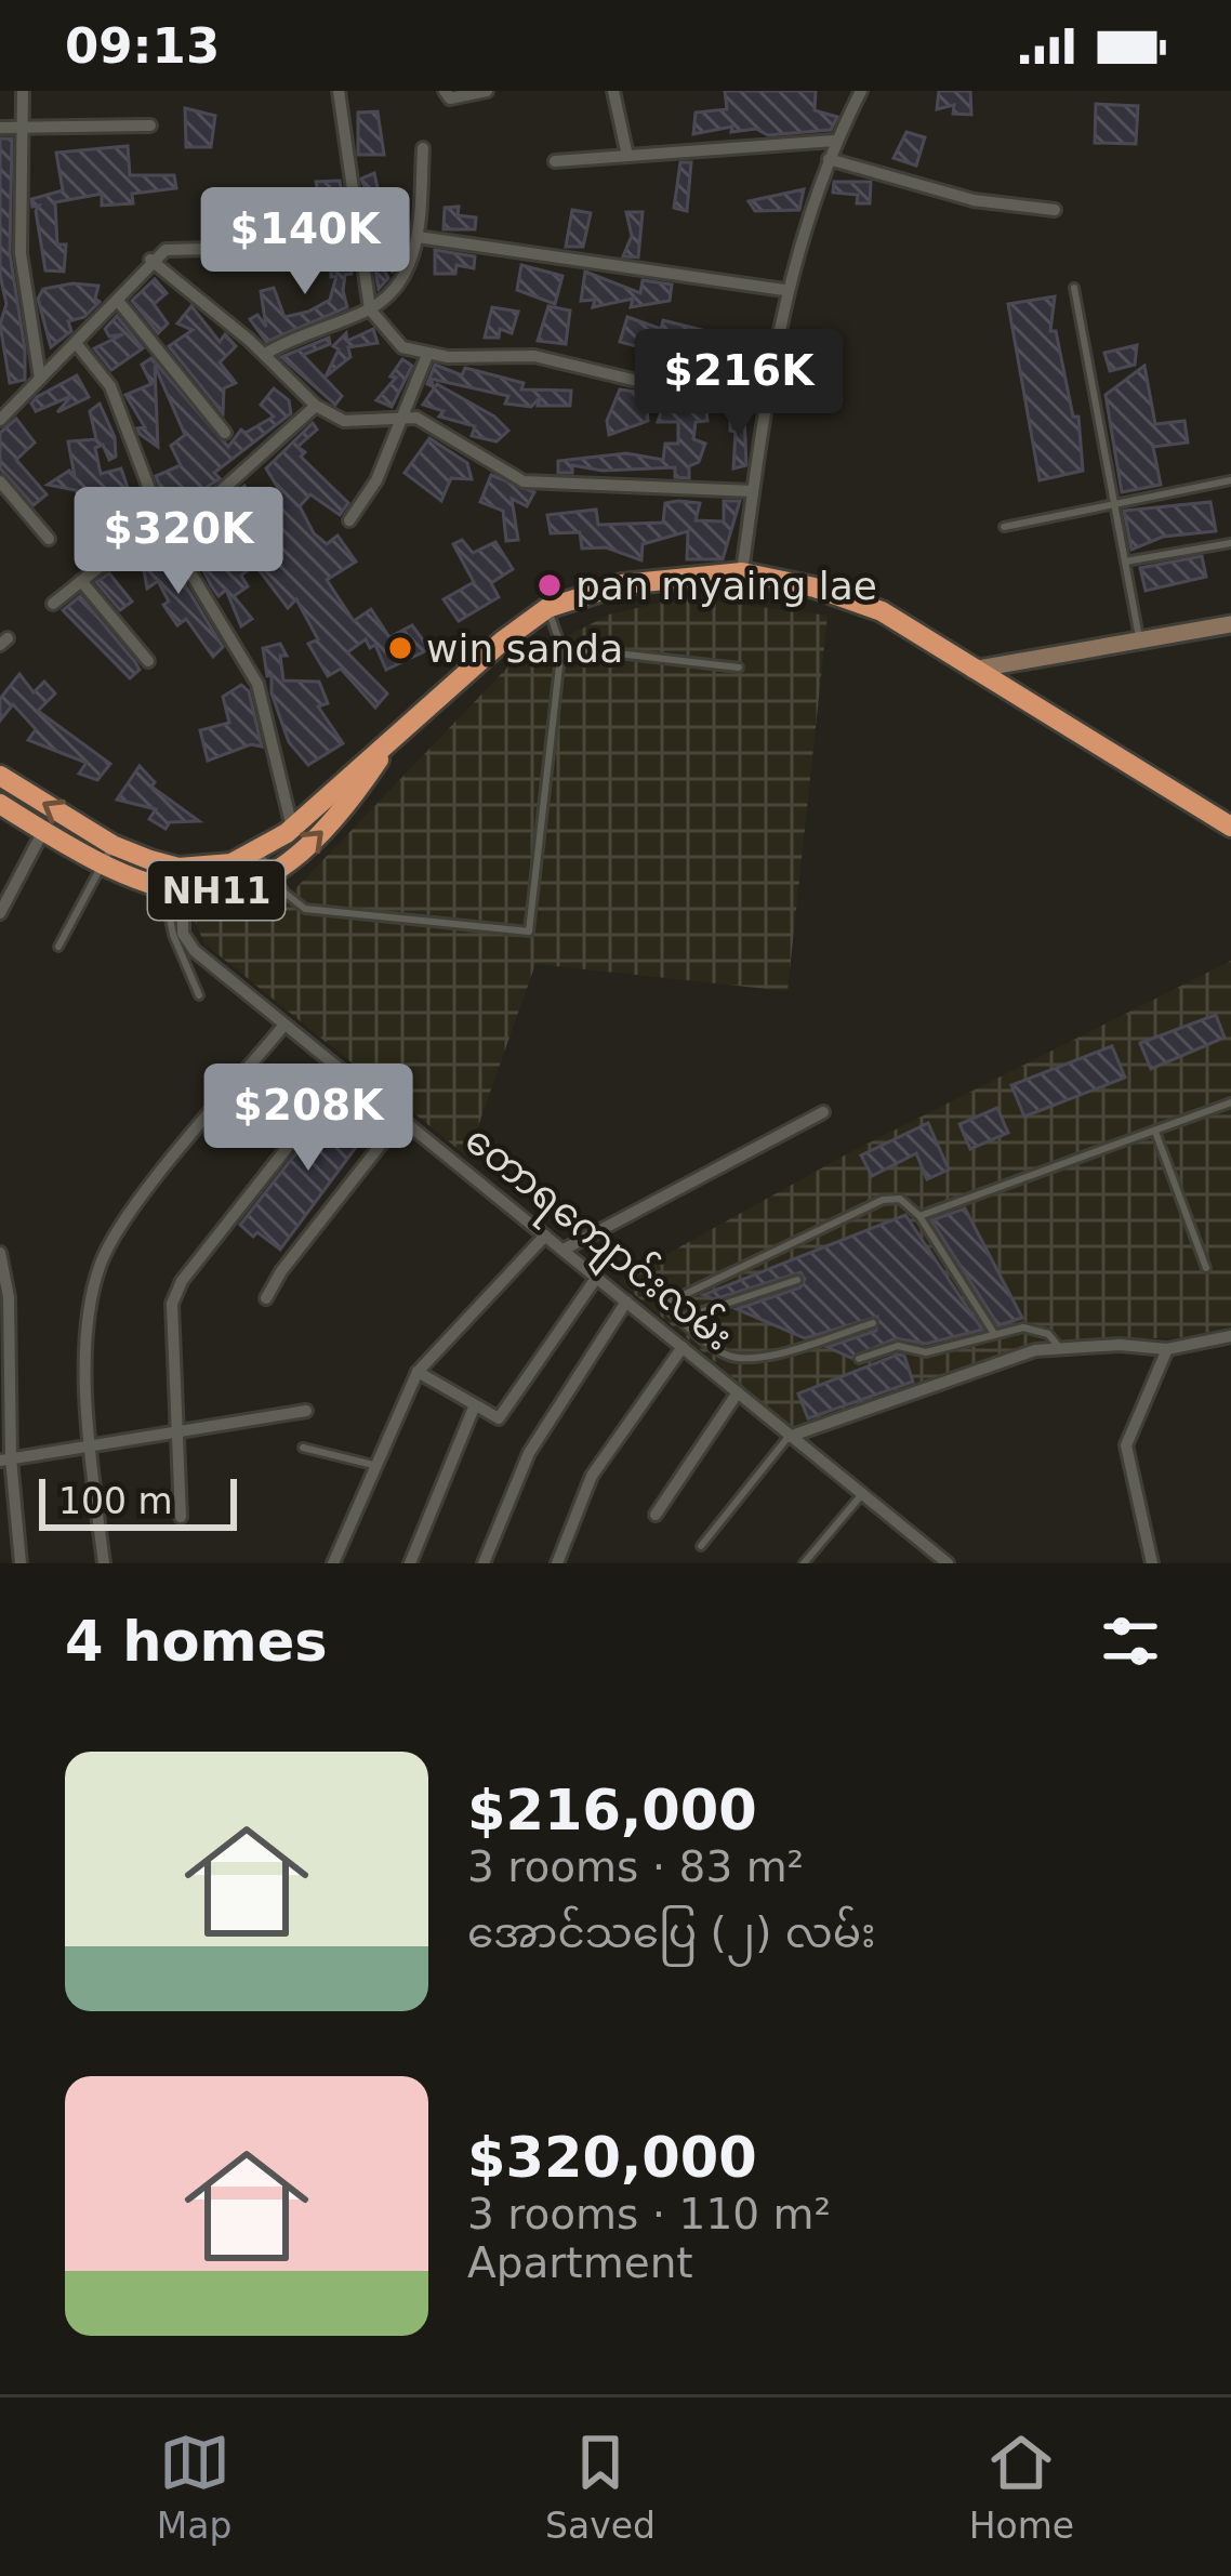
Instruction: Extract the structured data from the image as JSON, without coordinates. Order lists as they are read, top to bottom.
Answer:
{
  "streets": {
    "highway": ["NH11"],
    "street": ["တောရကျောင်းလမ်း"]
  },
  "crossings": [
    ["NH11", "တောရကျောင်းလမ်း"]
  ],
  "places": ["pan myaing lae", "win sanda"],
  "scale_bar": "100 m",
  "page": {
    "status": "09:13",
    "price": [
      "$140K",
      "$216K",
      "$320K",
      "$208K"
    ],
    "scale": "100 m",
    "heading": "4 homes",
    "list": [
      {
        "name": "$216,000",
        "note": "3 rooms · 83 m² · အောင်သပြေ (၂) လမ်း"
      },
      {
        "name": "$320,000",
        "note": "3 rooms · 110 m² · Apartment"
      }
    ],
    "tabs": ["Map", "Saved", "Home"]
  }
}
